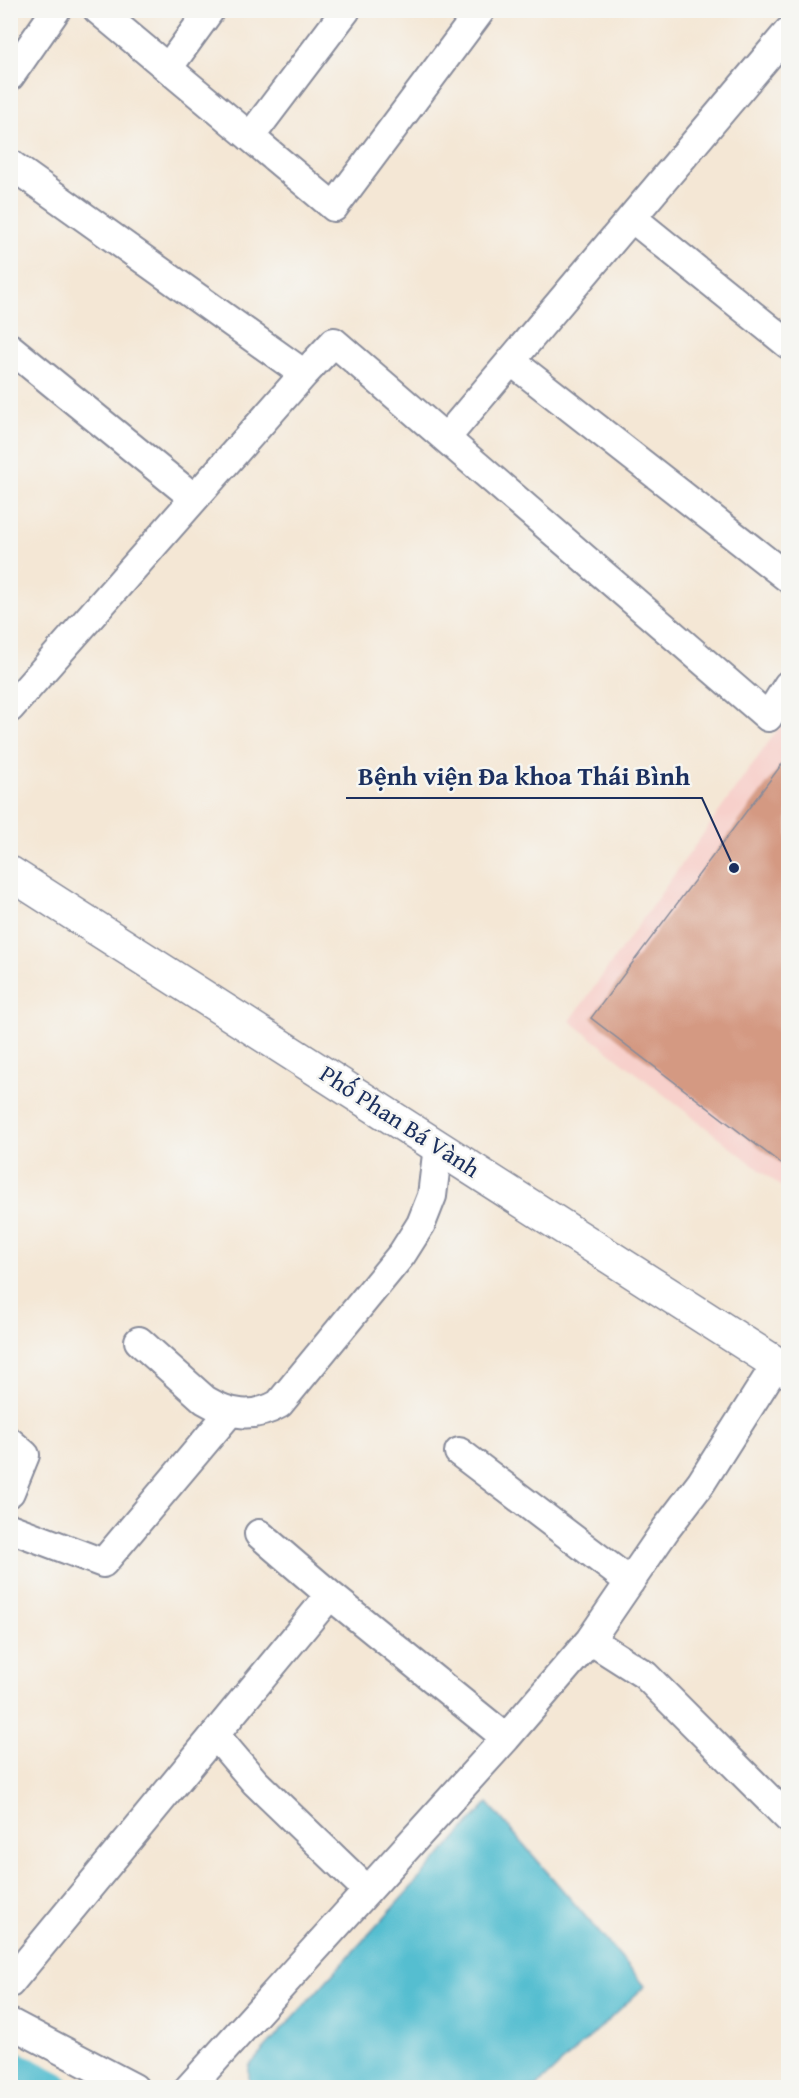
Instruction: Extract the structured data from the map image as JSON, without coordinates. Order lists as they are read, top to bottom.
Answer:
{
  "streets": {
    "street": ["Phố Phan Bá Vành"]
  },
  "places": ["Bệnh viện Đa khoa Thái Bình"]
}
